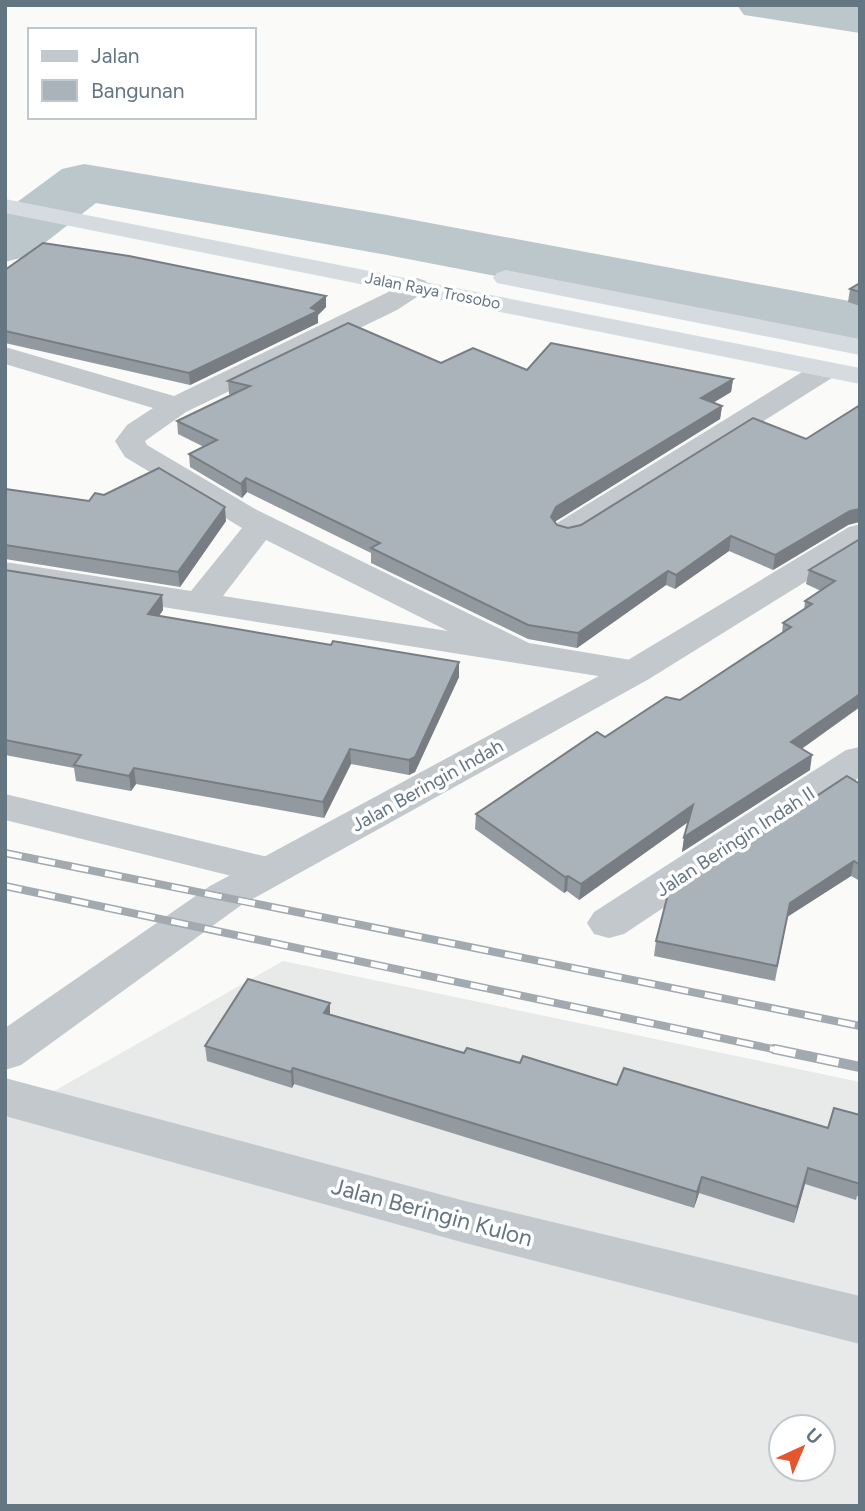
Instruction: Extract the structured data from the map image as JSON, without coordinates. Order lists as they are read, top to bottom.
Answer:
{
  "streets": {
    "highway": ["Jalan Raya Trosobo"],
    "street": ["Jalan Beringin Indah", "Jalan Beringin Indah II", "Jalan Beringin Kulon"]
  },
  "legend": ["Jalan", "Bangunan"],
  "north": "top right"
}
